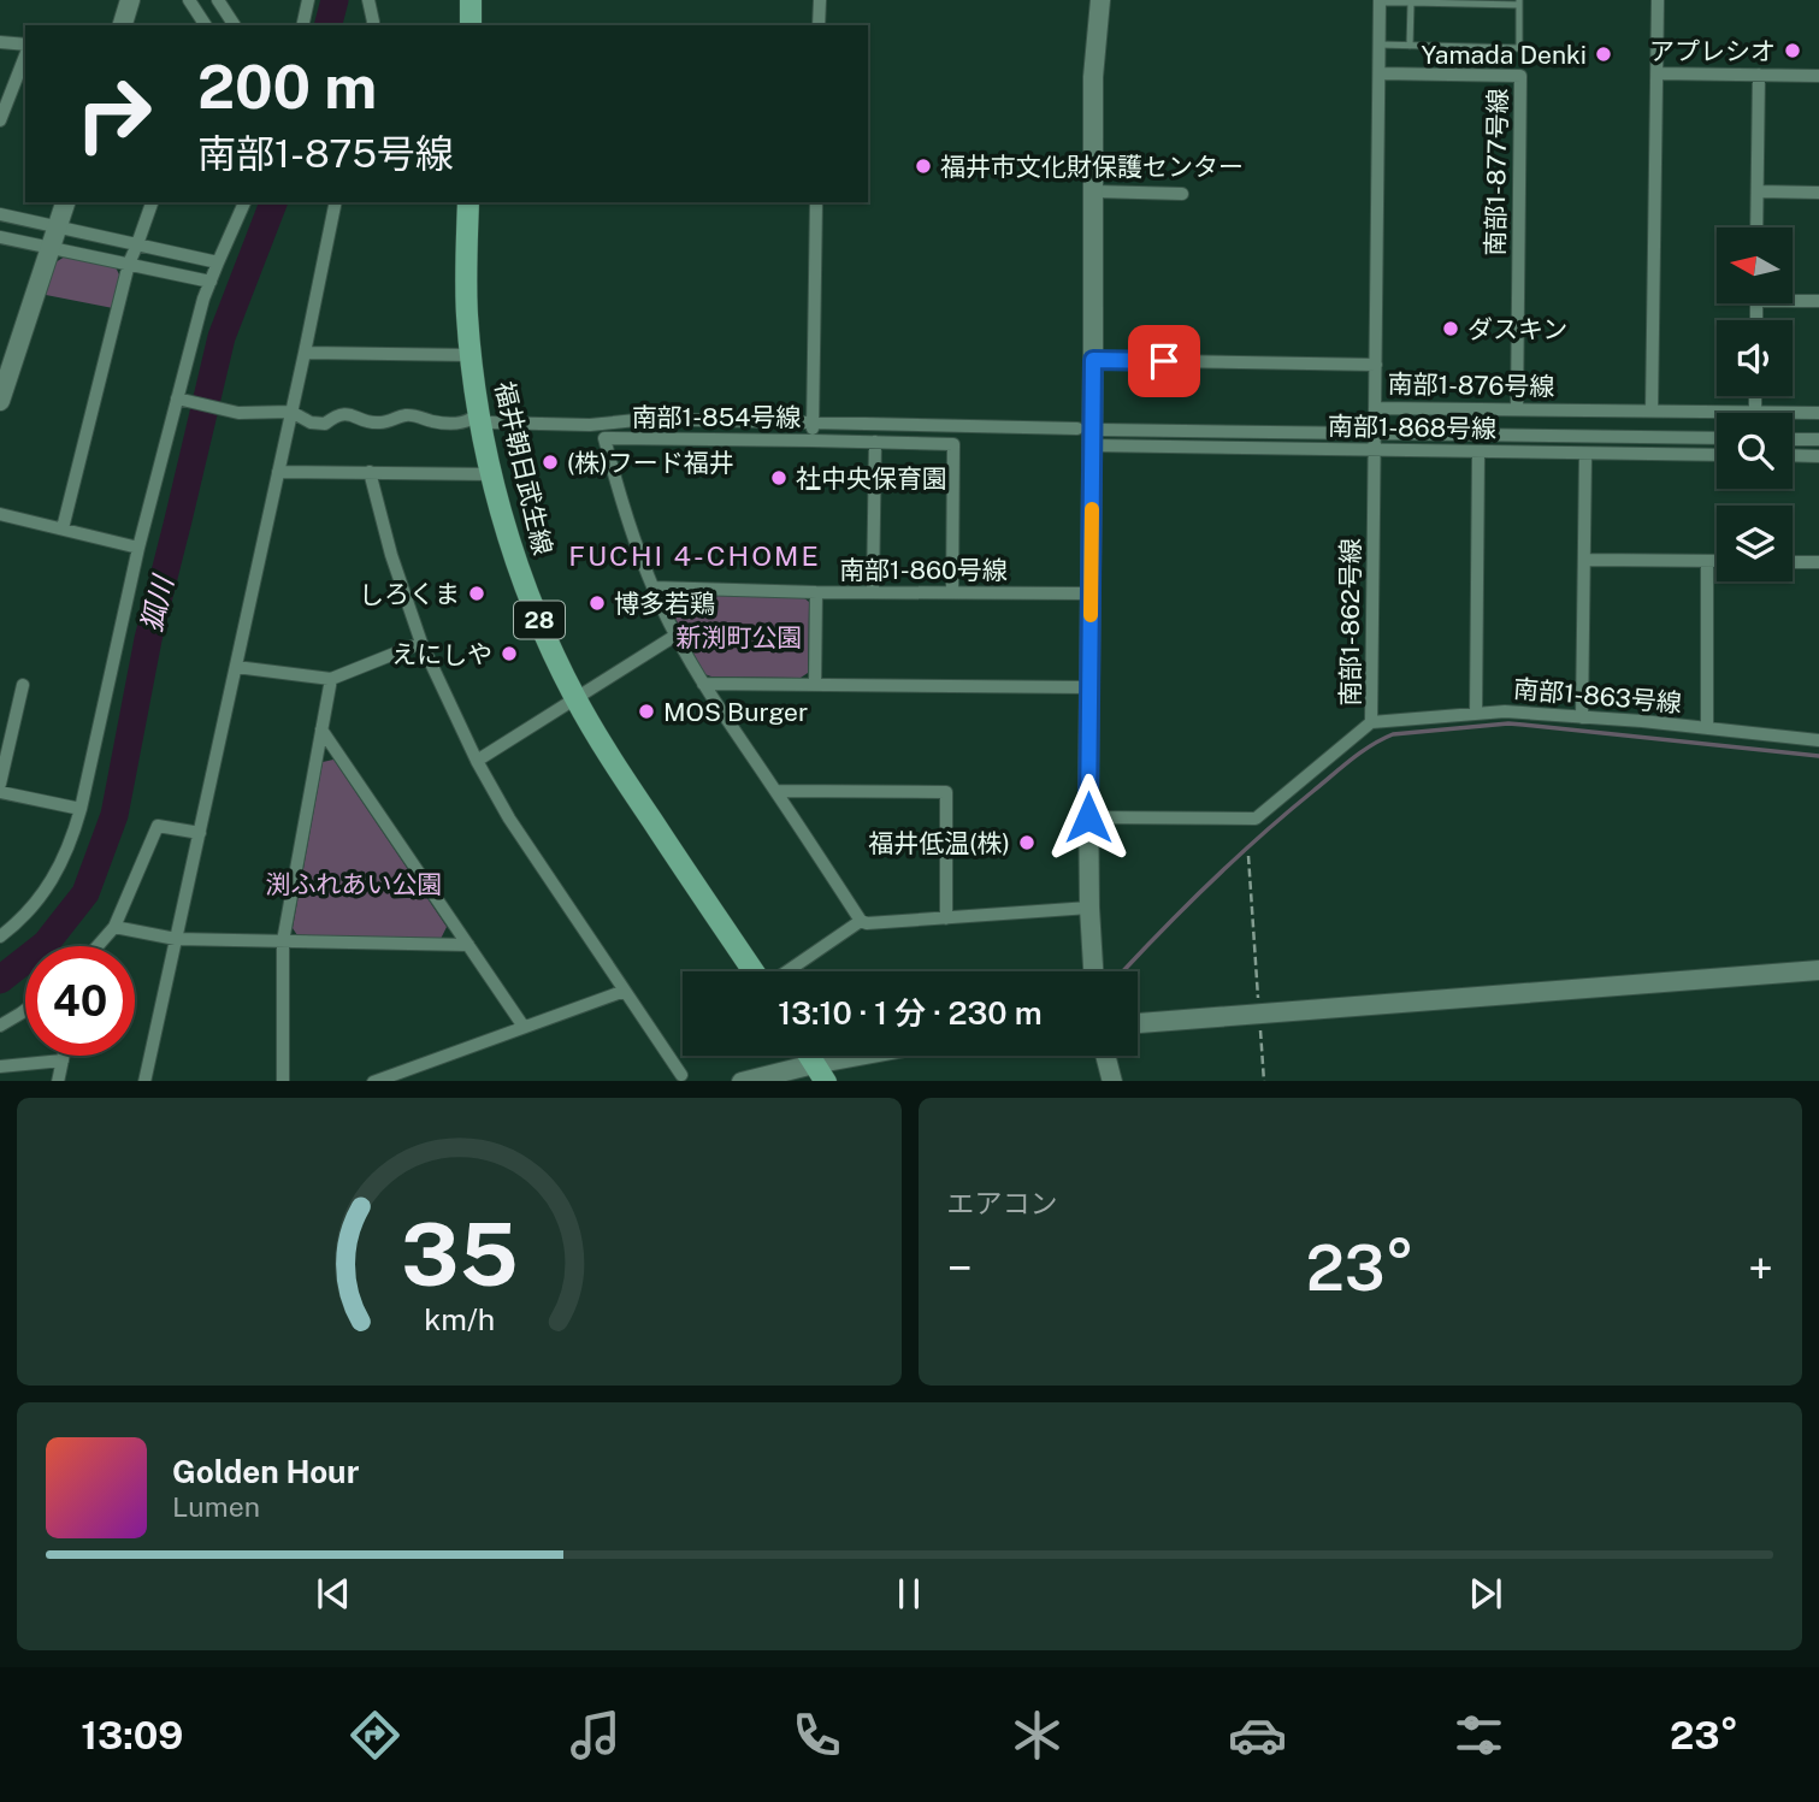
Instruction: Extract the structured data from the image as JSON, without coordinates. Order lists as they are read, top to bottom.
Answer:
{
  "streets": {
    "main road": ["福井朝日武生線", "28"],
    "street": [
      "南部1-877号線",
      "南部1-876号線",
      "南部1-854号線",
      "南部1-868号線",
      "南部1-860号線",
      "南部1-862号線",
      "南部1-863号線"
    ]
  },
  "crossings": [
    ["南部1-877号線", "南部1-876号線"],
    ["南部1-876号線", "南部1-862号線"],
    ["南部1-854号線", "南部1-860号線"],
    ["南部1-868号線", "南部1-862号線"],
    ["南部1-862号線", "南部1-863号線"]
  ],
  "districts": ["FUCHI 4-CHOME"],
  "water": ["狐川"],
  "parks": ["新渕町公園", "渕ふれあい公園"],
  "places": [
    "アプレシオ",
    "Yamada Denki",
    "福井市文化財保護センター",
    "ダスキン",
    "(株)フード福井",
    "社中央保育園",
    "しろくま",
    "博多若鶏",
    "えにしや",
    "MOS Burger",
    "福井低温(株)"
  ],
  "north": "left",
  "page": {
    "turn": ["200 m", "南部1-875号線"],
    "limit": "40",
    "trip": "13:10 · 1 分 · 230 m",
    "tile": "エアコン",
    "heat": ["−", "23°", "+"],
    "song": ["Golden Hour", "Lumen"],
    "tabs": ["13:09", "23°"],
    "gauge": ["35", "km/h"]
  }
}
